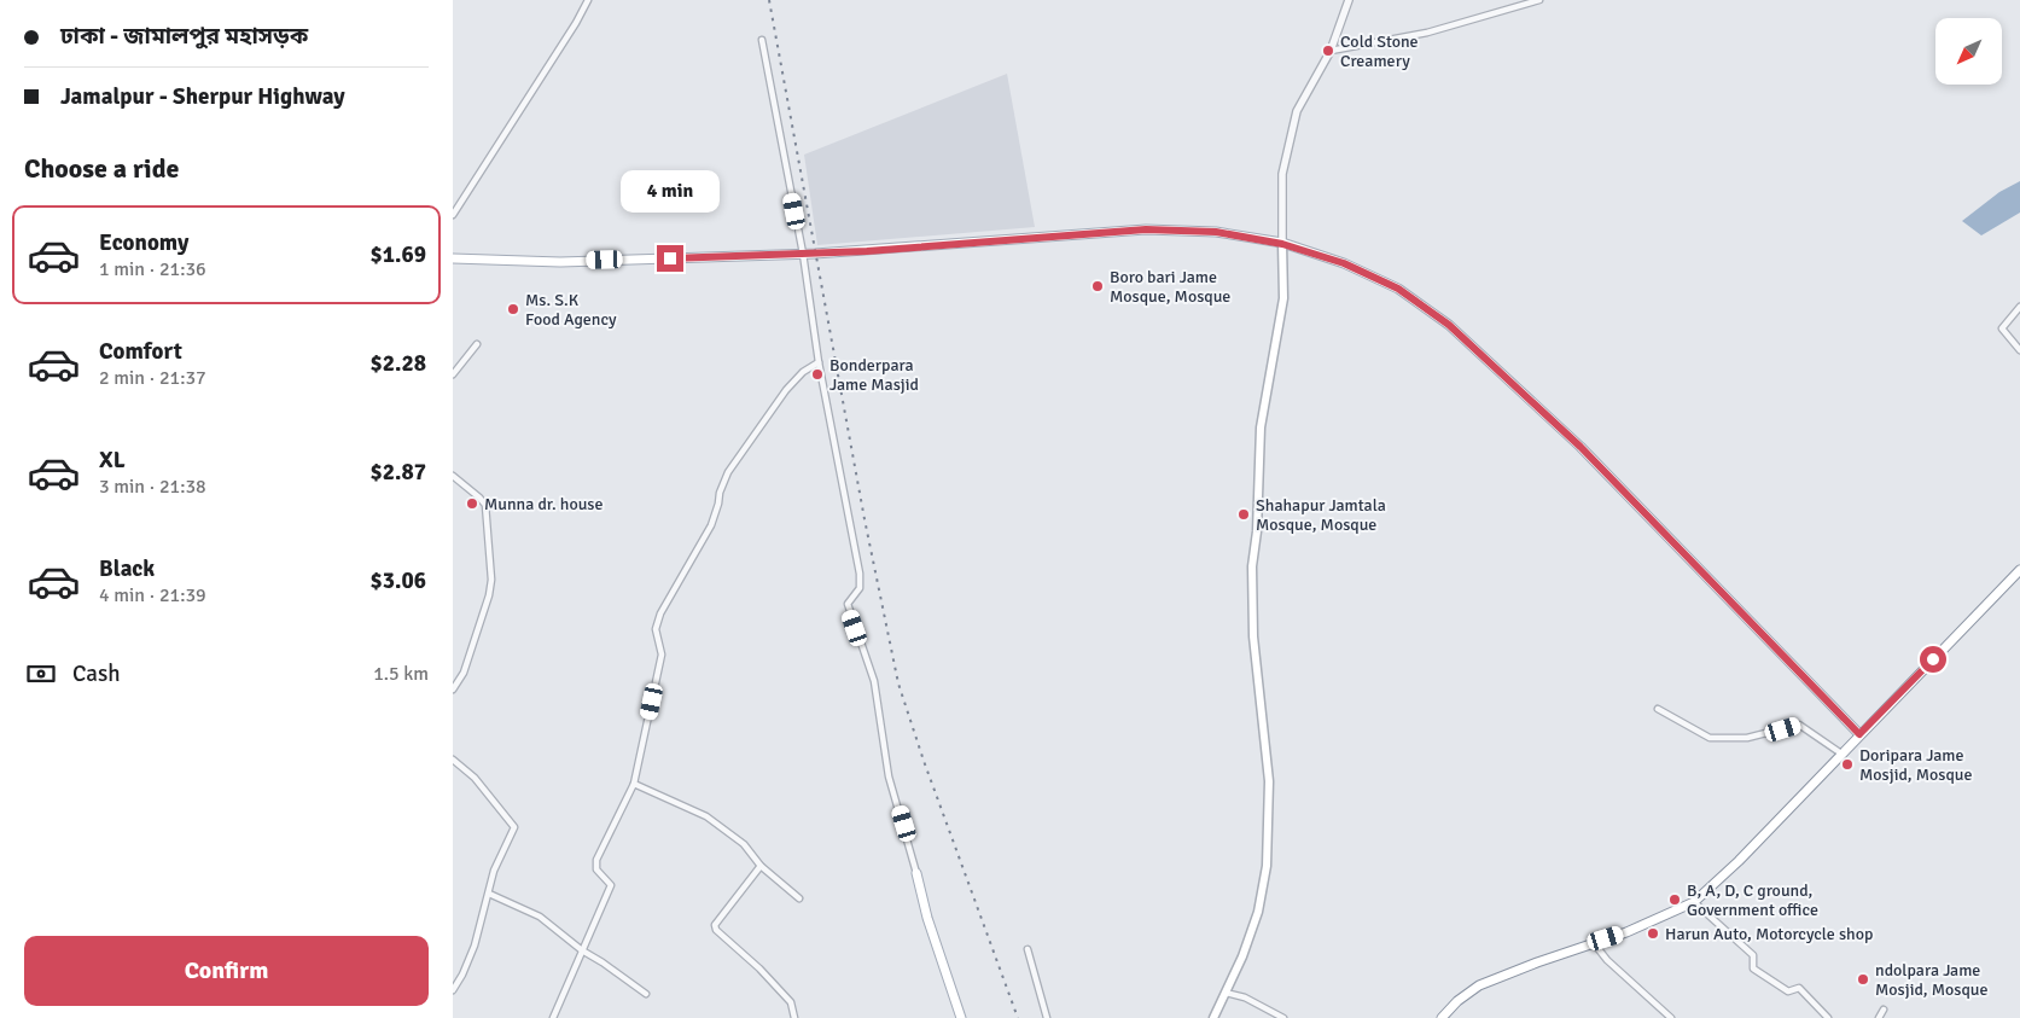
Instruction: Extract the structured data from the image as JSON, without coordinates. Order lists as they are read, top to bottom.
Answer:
{
  "places": [
    "Cold Stone Creamery",
    "Boro bari Jame Mosque, Mosque",
    "Ms. S.K Food Agency",
    "Bonderpara Jame Masjid",
    "Munna dr. house",
    "Shahapur Jamtala Mosque, Mosque",
    "Doripara Jame Mosjid, Mosque",
    "B, A, D, C ground, Government office",
    "Harun Auto, Motorcycle shop",
    "ndolpara Jame Mosjid, Mosque"
  ],
  "north": "bottom left",
  "page": {
    "banner": ["ঢাকা - জামালপুর মহাসড়ক", "Jamalpur - Sherpur Highway"],
    "heading": "Choose a ride",
    "bubble": "4 min",
    "list": [
      {
        "name": "Economy",
        "note": "1 min · 21:36",
        "value": "$1.69"
      },
      {
        "name": "Comfort",
        "note": "2 min · 21:37",
        "value": "$2.28"
      },
      {
        "name": "XL",
        "note": "3 min · 21:38",
        "value": "$2.87"
      },
      {
        "name": "Black",
        "note": "4 min · 21:39",
        "value": "$3.06"
      }
    ],
    "pay": ["Cash", "1.5 km"],
    "buttons": "Confirm"
  }
}
